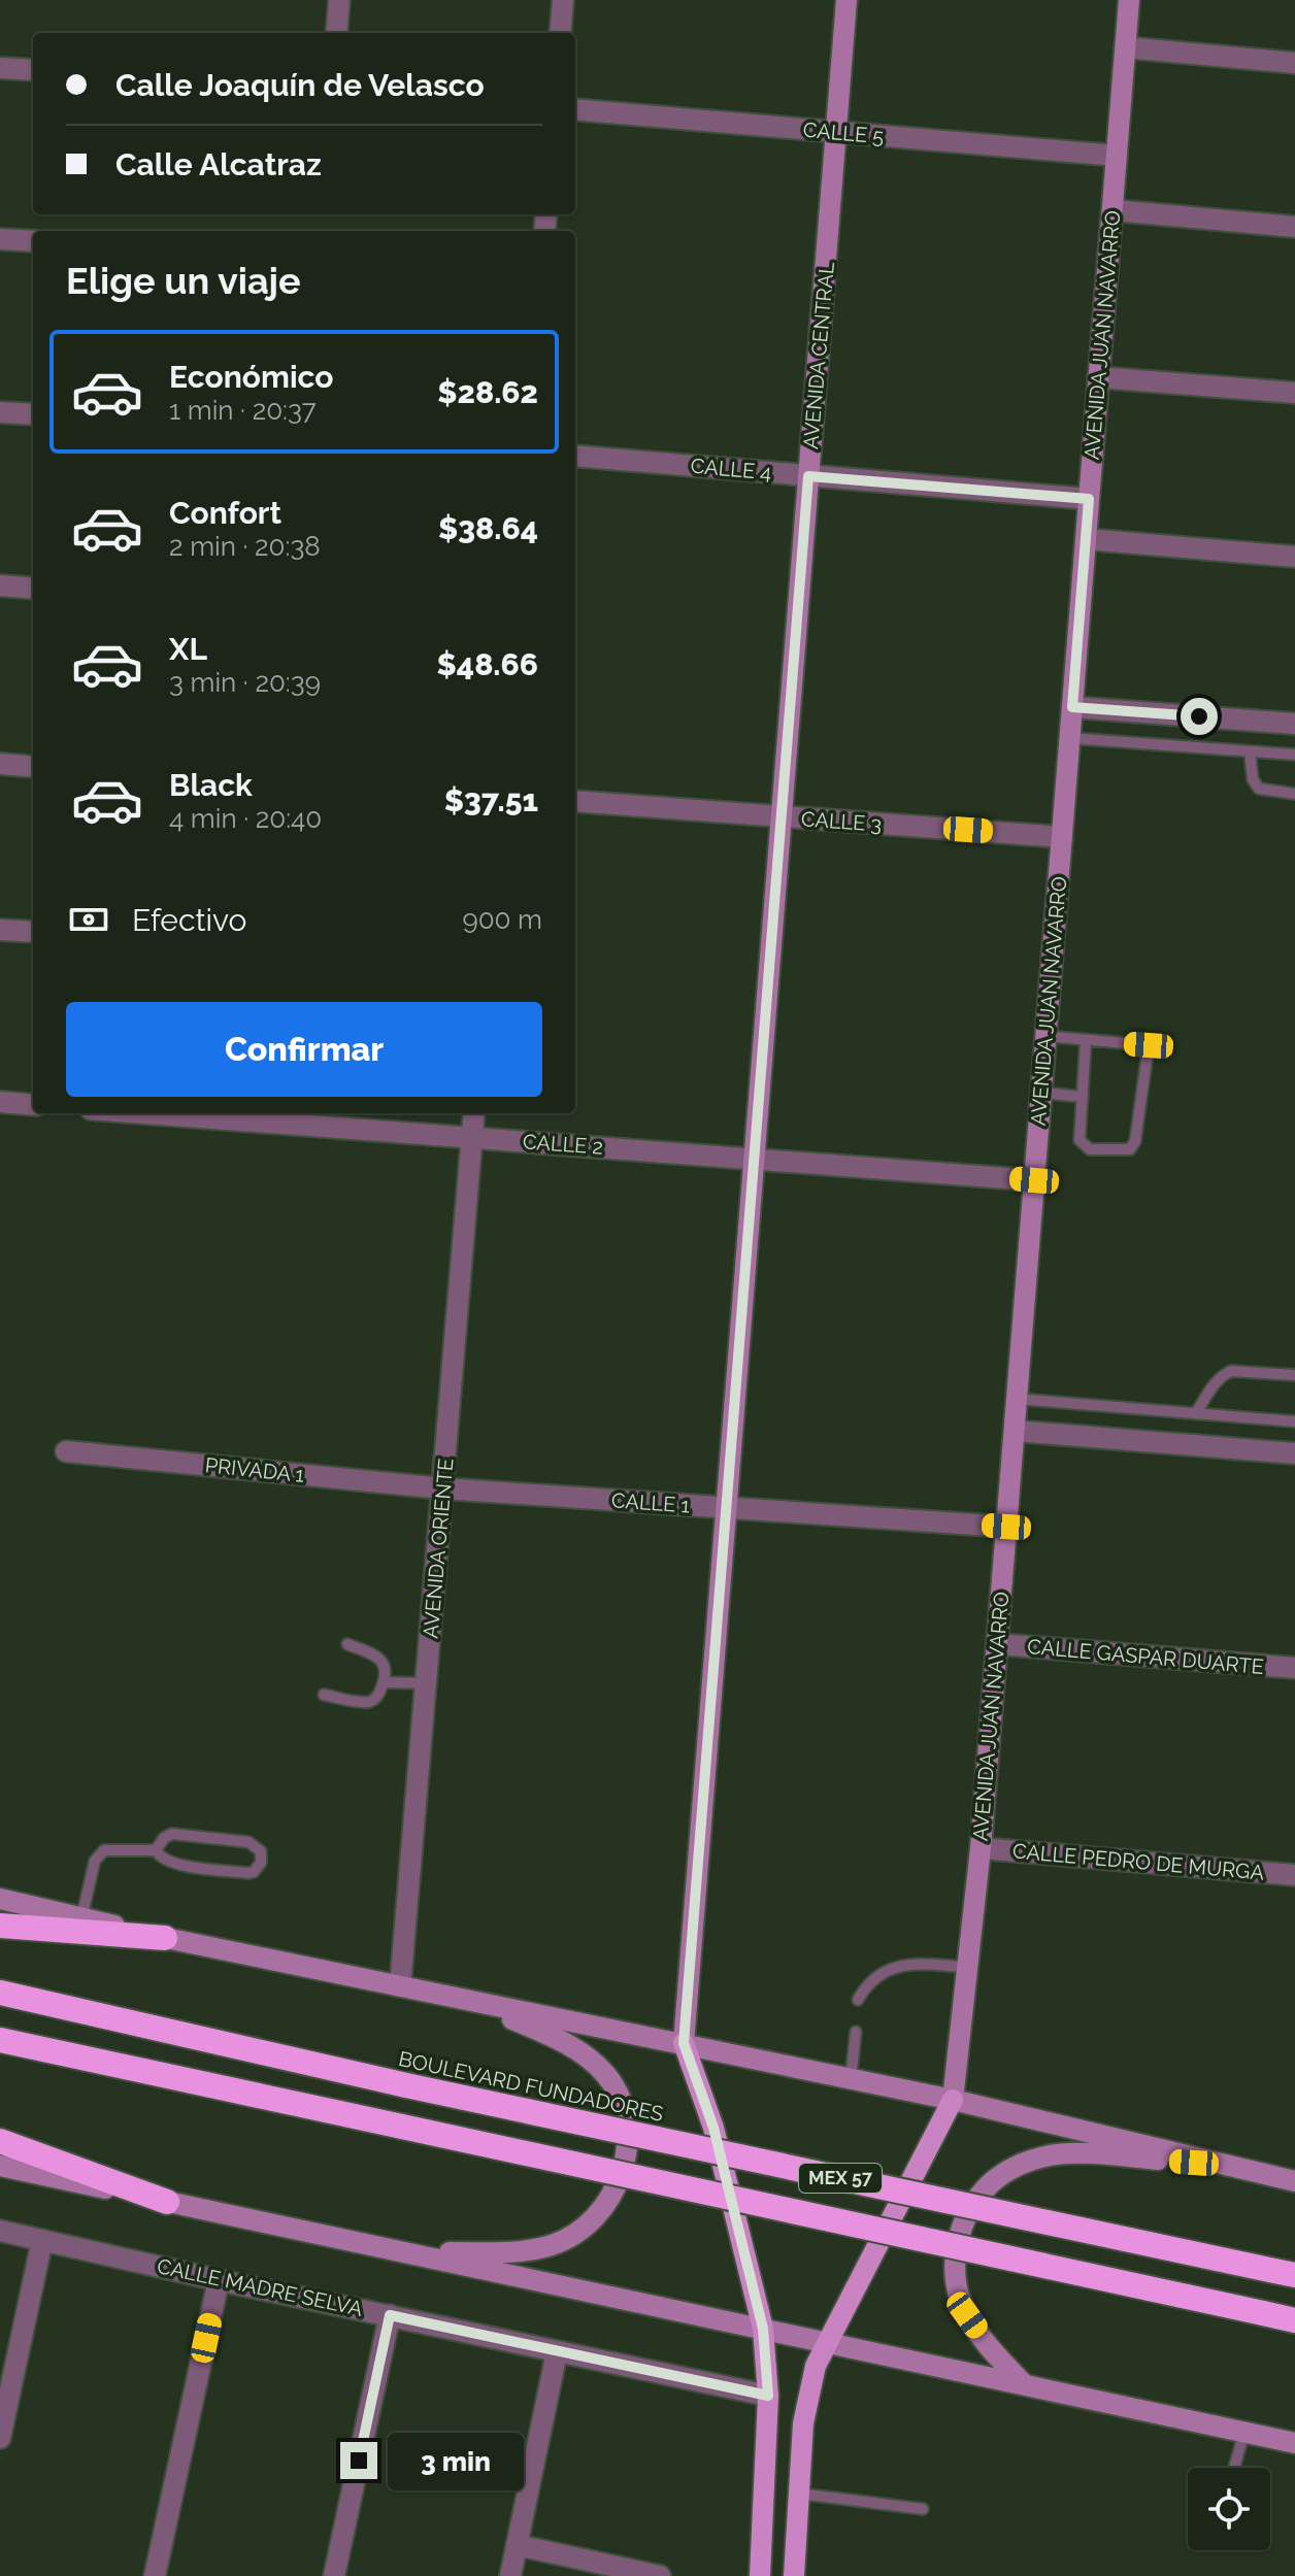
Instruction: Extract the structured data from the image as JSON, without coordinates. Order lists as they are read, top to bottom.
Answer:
{
  "streets": {
    "highway": ["BOULEVARD FUNDADORES", "MEX 57"],
    "main road": ["AVENIDA JUAN NAVARRO", "AVENIDA CENTRAL"],
    "street": [
      "CALLE 5",
      "CALLE 4",
      "CALLE 3",
      "CALLE 2",
      "PRIVADA 1",
      "CALLE 1",
      "AVENIDA ORIENTE",
      "CALLE GASPAR DUARTE",
      "CALLE PEDRO DE MURGA",
      "CALLE MADRE SELVA"
    ]
  },
  "crossings": [
    ["CALLE 5", "AVENIDA JUAN NAVARRO"],
    ["CALLE 5", "AVENIDA CENTRAL"],
    ["AVENIDA JUAN NAVARRO", "CALLE 4"],
    ["AVENIDA JUAN NAVARRO", "CALLE 3"],
    ["AVENIDA JUAN NAVARRO", "CALLE 2"],
    ["AVENIDA JUAN NAVARRO", "CALLE 1"],
    ["AVENIDA JUAN NAVARRO", "CALLE GASPAR DUARTE"],
    ["AVENIDA JUAN NAVARRO", "CALLE PEDRO DE MURGA"],
    ["AVENIDA CENTRAL", "CALLE 4"],
    ["AVENIDA CENTRAL", "CALLE 3"],
    ["AVENIDA CENTRAL", "CALLE 2"],
    ["AVENIDA CENTRAL", "CALLE 1"],
    ["CALLE 2", "AVENIDA ORIENTE"],
    ["PRIVADA 1", "CALLE 1"],
    ["PRIVADA 1", "AVENIDA ORIENTE"],
    ["CALLE 1", "AVENIDA ORIENTE"]
  ],
  "page": {
    "banner": ["Calle Joaquín de Velasco", "Calle Alcatraz"],
    "heading": "Elige un viaje",
    "list": [
      {
        "name": "Económico",
        "note": "1 min · 20:37",
        "value": "$28.62"
      },
      {
        "name": "Confort",
        "note": "2 min · 20:38",
        "value": "$38.64"
      },
      {
        "name": "XL",
        "note": "3 min · 20:39",
        "value": "$48.66"
      },
      {
        "name": "Black",
        "note": "4 min · 20:40",
        "value": "$37.51"
      }
    ],
    "pay": ["Efectivo", "900 m"],
    "buttons": "Confirmar",
    "bubble": "3 min"
  }
}
